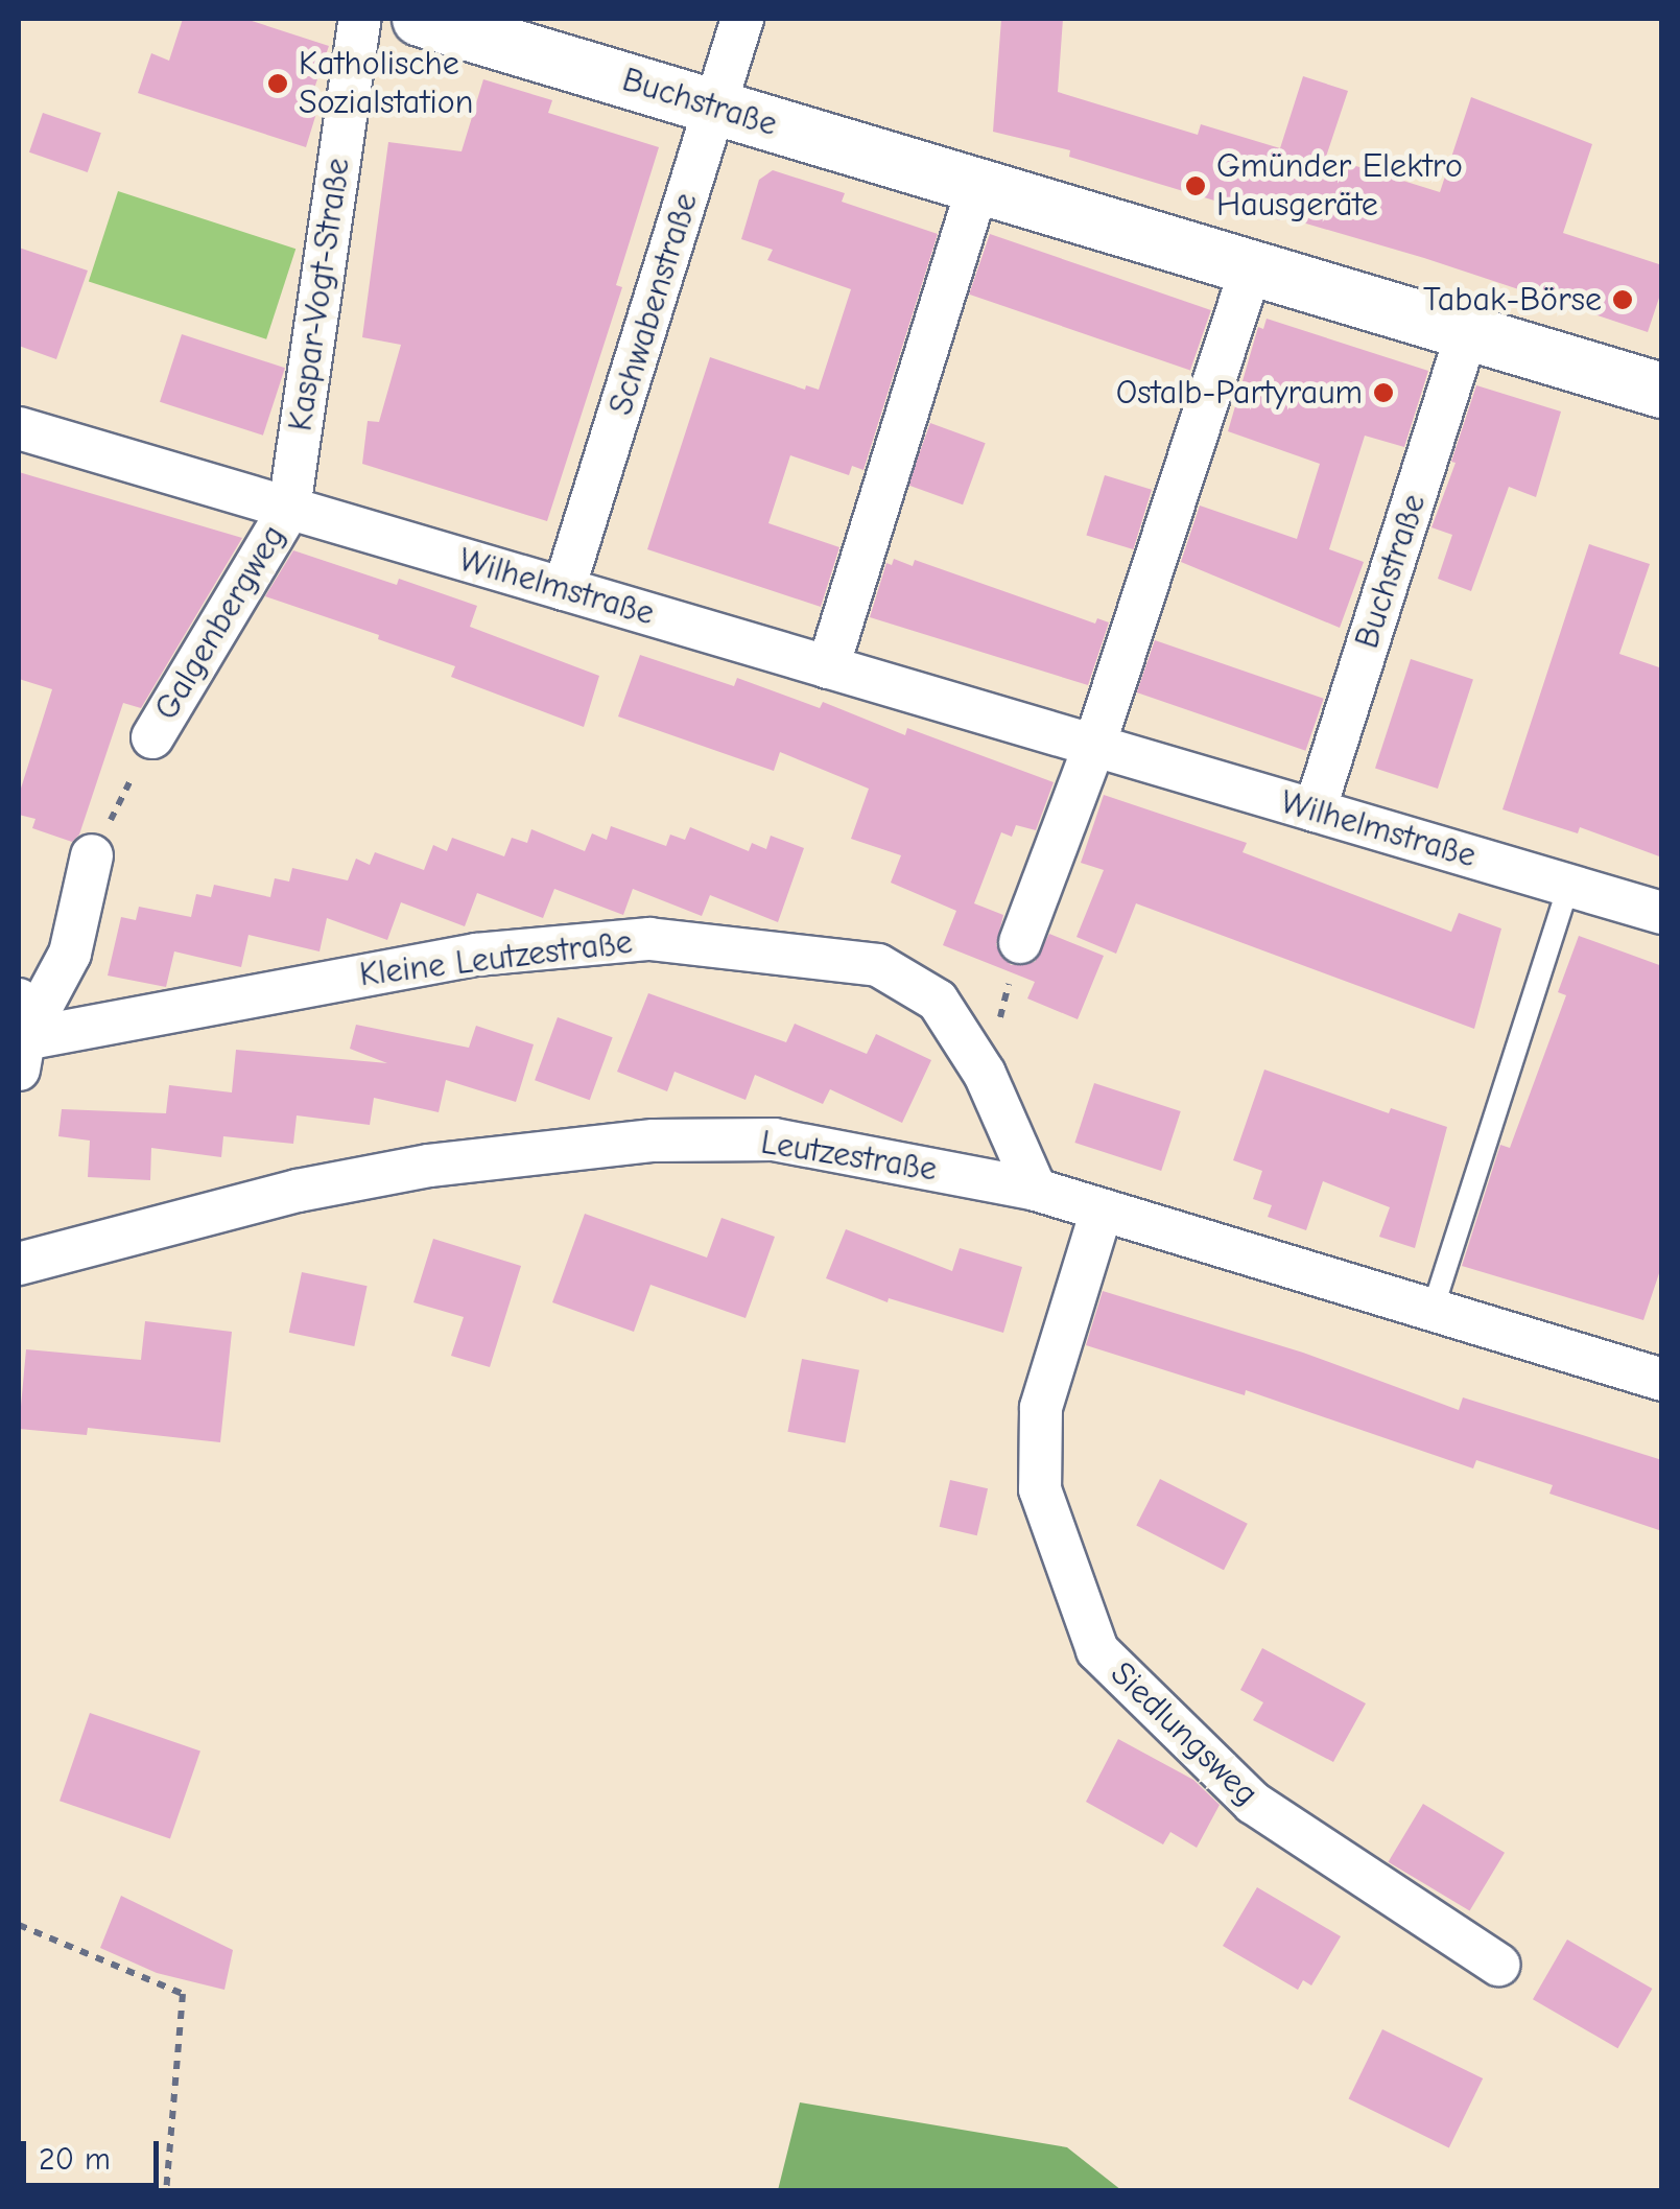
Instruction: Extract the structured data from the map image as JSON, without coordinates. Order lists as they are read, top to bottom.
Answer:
{
  "streets": {
    "street": [
      "Buchstraße",
      "Kaspar-Vogt-Straße",
      "Schwabenstraße",
      "Wilhelmstraße",
      "Galgenbergweg",
      "Kleine Leutzestraße",
      "Leutzestraße",
      "Siedlungsweg"
    ]
  },
  "crossings": [
    ["Buchstraße", "Schwabenstraße"],
    ["Buchstraße", "Wilhelmstraße"],
    ["Kaspar-Vogt-Straße", "Wilhelmstraße"],
    ["Kaspar-Vogt-Straße", "Galgenbergweg"],
    ["Schwabenstraße", "Wilhelmstraße"],
    ["Wilhelmstraße", "Galgenbergweg"],
    ["Kleine Leutzestraße", "Leutzestraße"],
    ["Leutzestraße", "Siedlungsweg"]
  ],
  "places": [
    "Katholische Sozialstation",
    "Gmünder Elektro Hausgeräte",
    "Tabak-Börse",
    "Ostalb-Partyraum"
  ],
  "scale_bar": "20 m"
}
